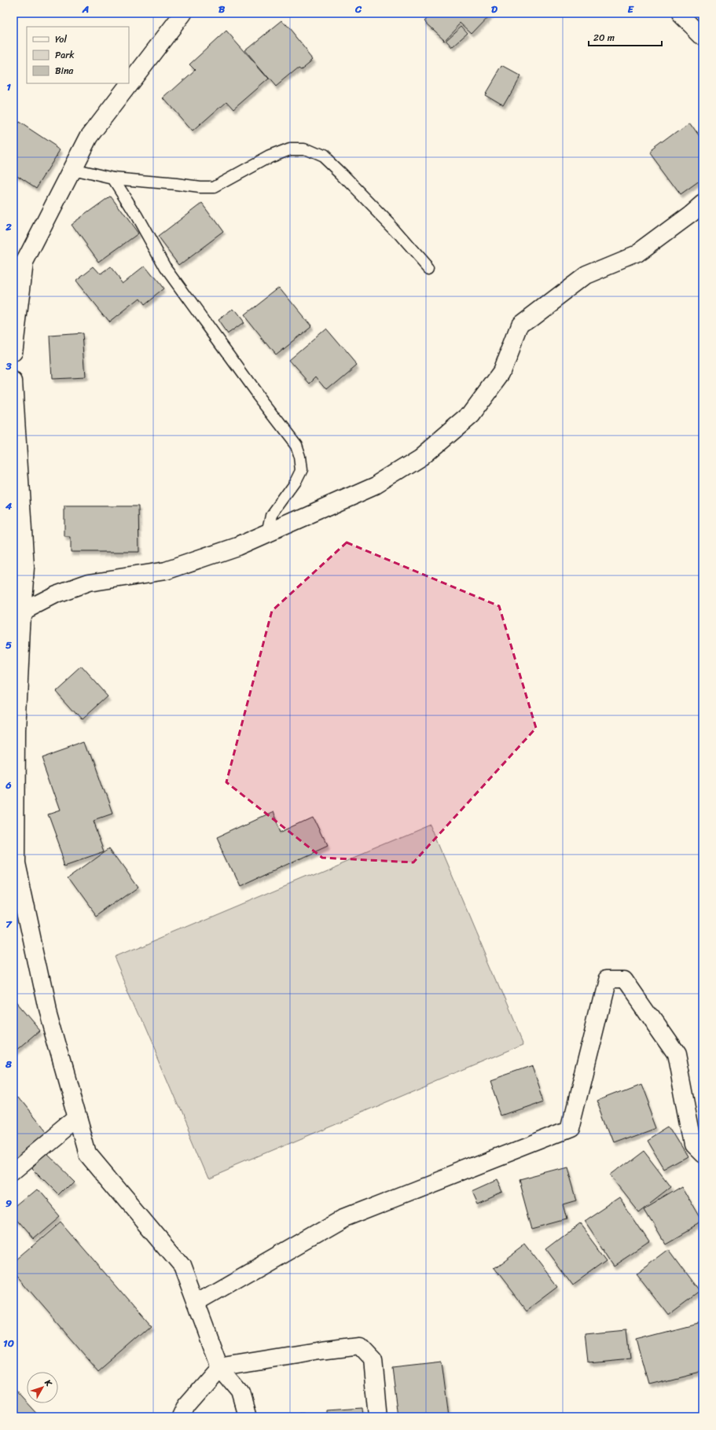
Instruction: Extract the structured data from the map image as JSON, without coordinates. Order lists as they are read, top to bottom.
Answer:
{
  "legend": ["Yol", "Park", "Bina"],
  "scale_bar": "20 m",
  "north": "top right",
  "grid": {
    "columns": [
      "A",
      "B",
      "C",
      "D",
      "E"
    ],
    "rows": [
      "1",
      "2",
      "3",
      "4",
      "5",
      "6",
      "7",
      "8",
      "9",
      "10"
    ]
  }
}
